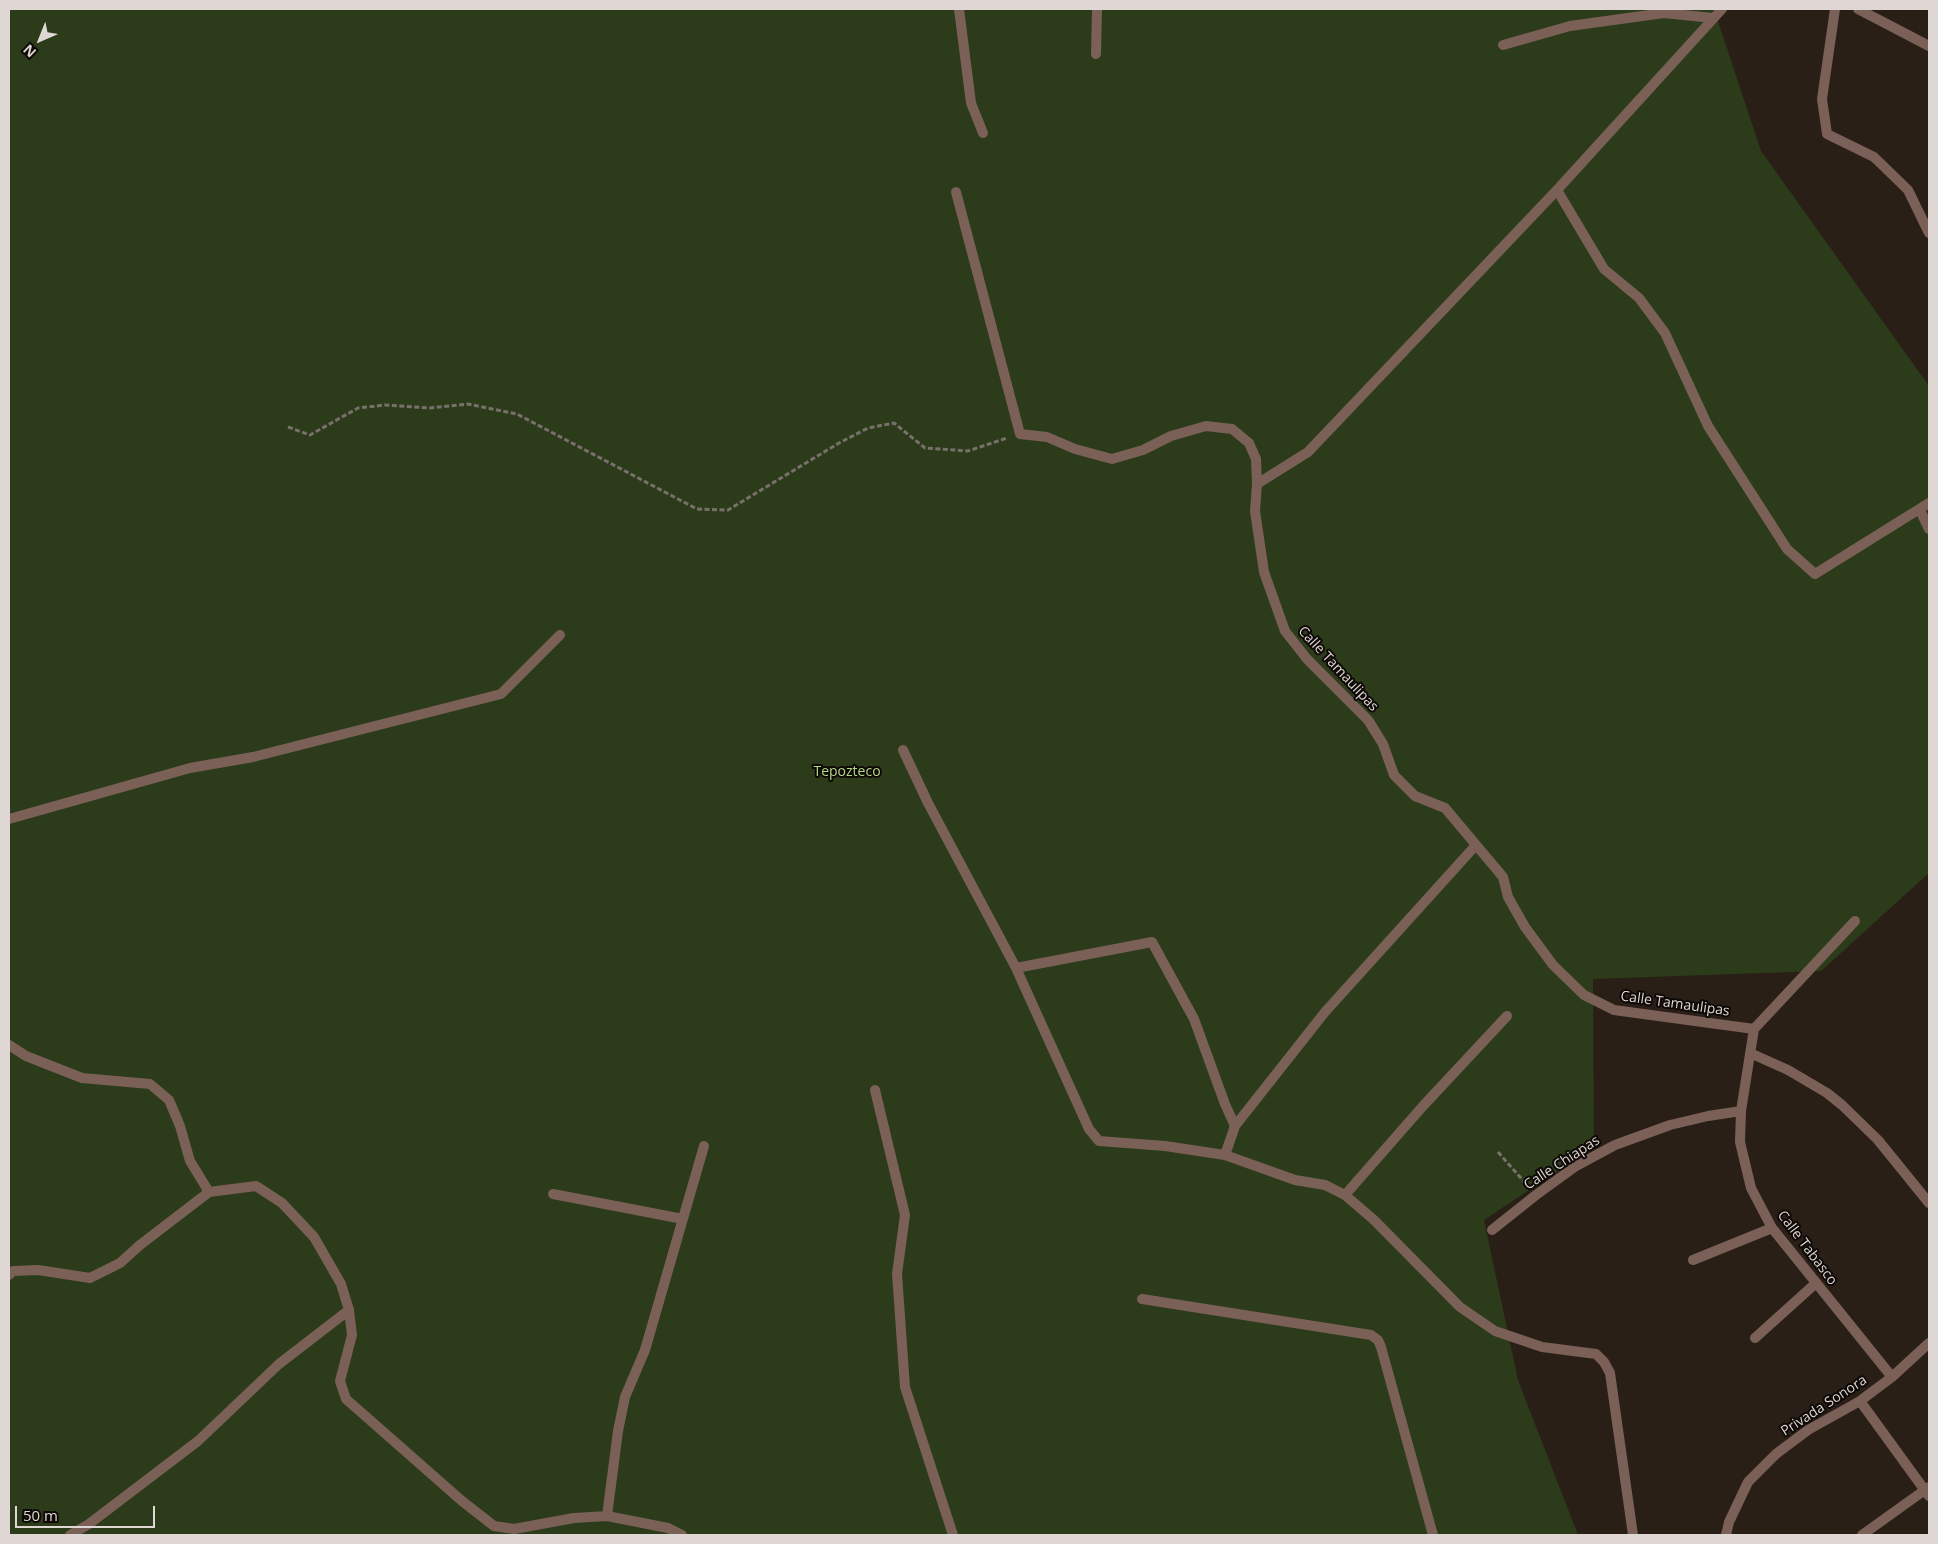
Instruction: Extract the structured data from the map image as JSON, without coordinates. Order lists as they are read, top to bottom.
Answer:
{
  "streets": {
    "street": [
      "Calle Tamaulipas",
      "Calle Chiapas",
      "Calle Tabasco",
      "Privada Sonora"
    ]
  },
  "crossings": [
    ["Calle Tamaulipas", "Calle Tabasco"],
    ["Calle Chiapas", "Calle Tabasco"],
    ["Calle Tabasco", "Privada Sonora"]
  ],
  "parks": ["Tepozteco"],
  "scale_bar": "50 m",
  "north": "bottom left"
}
